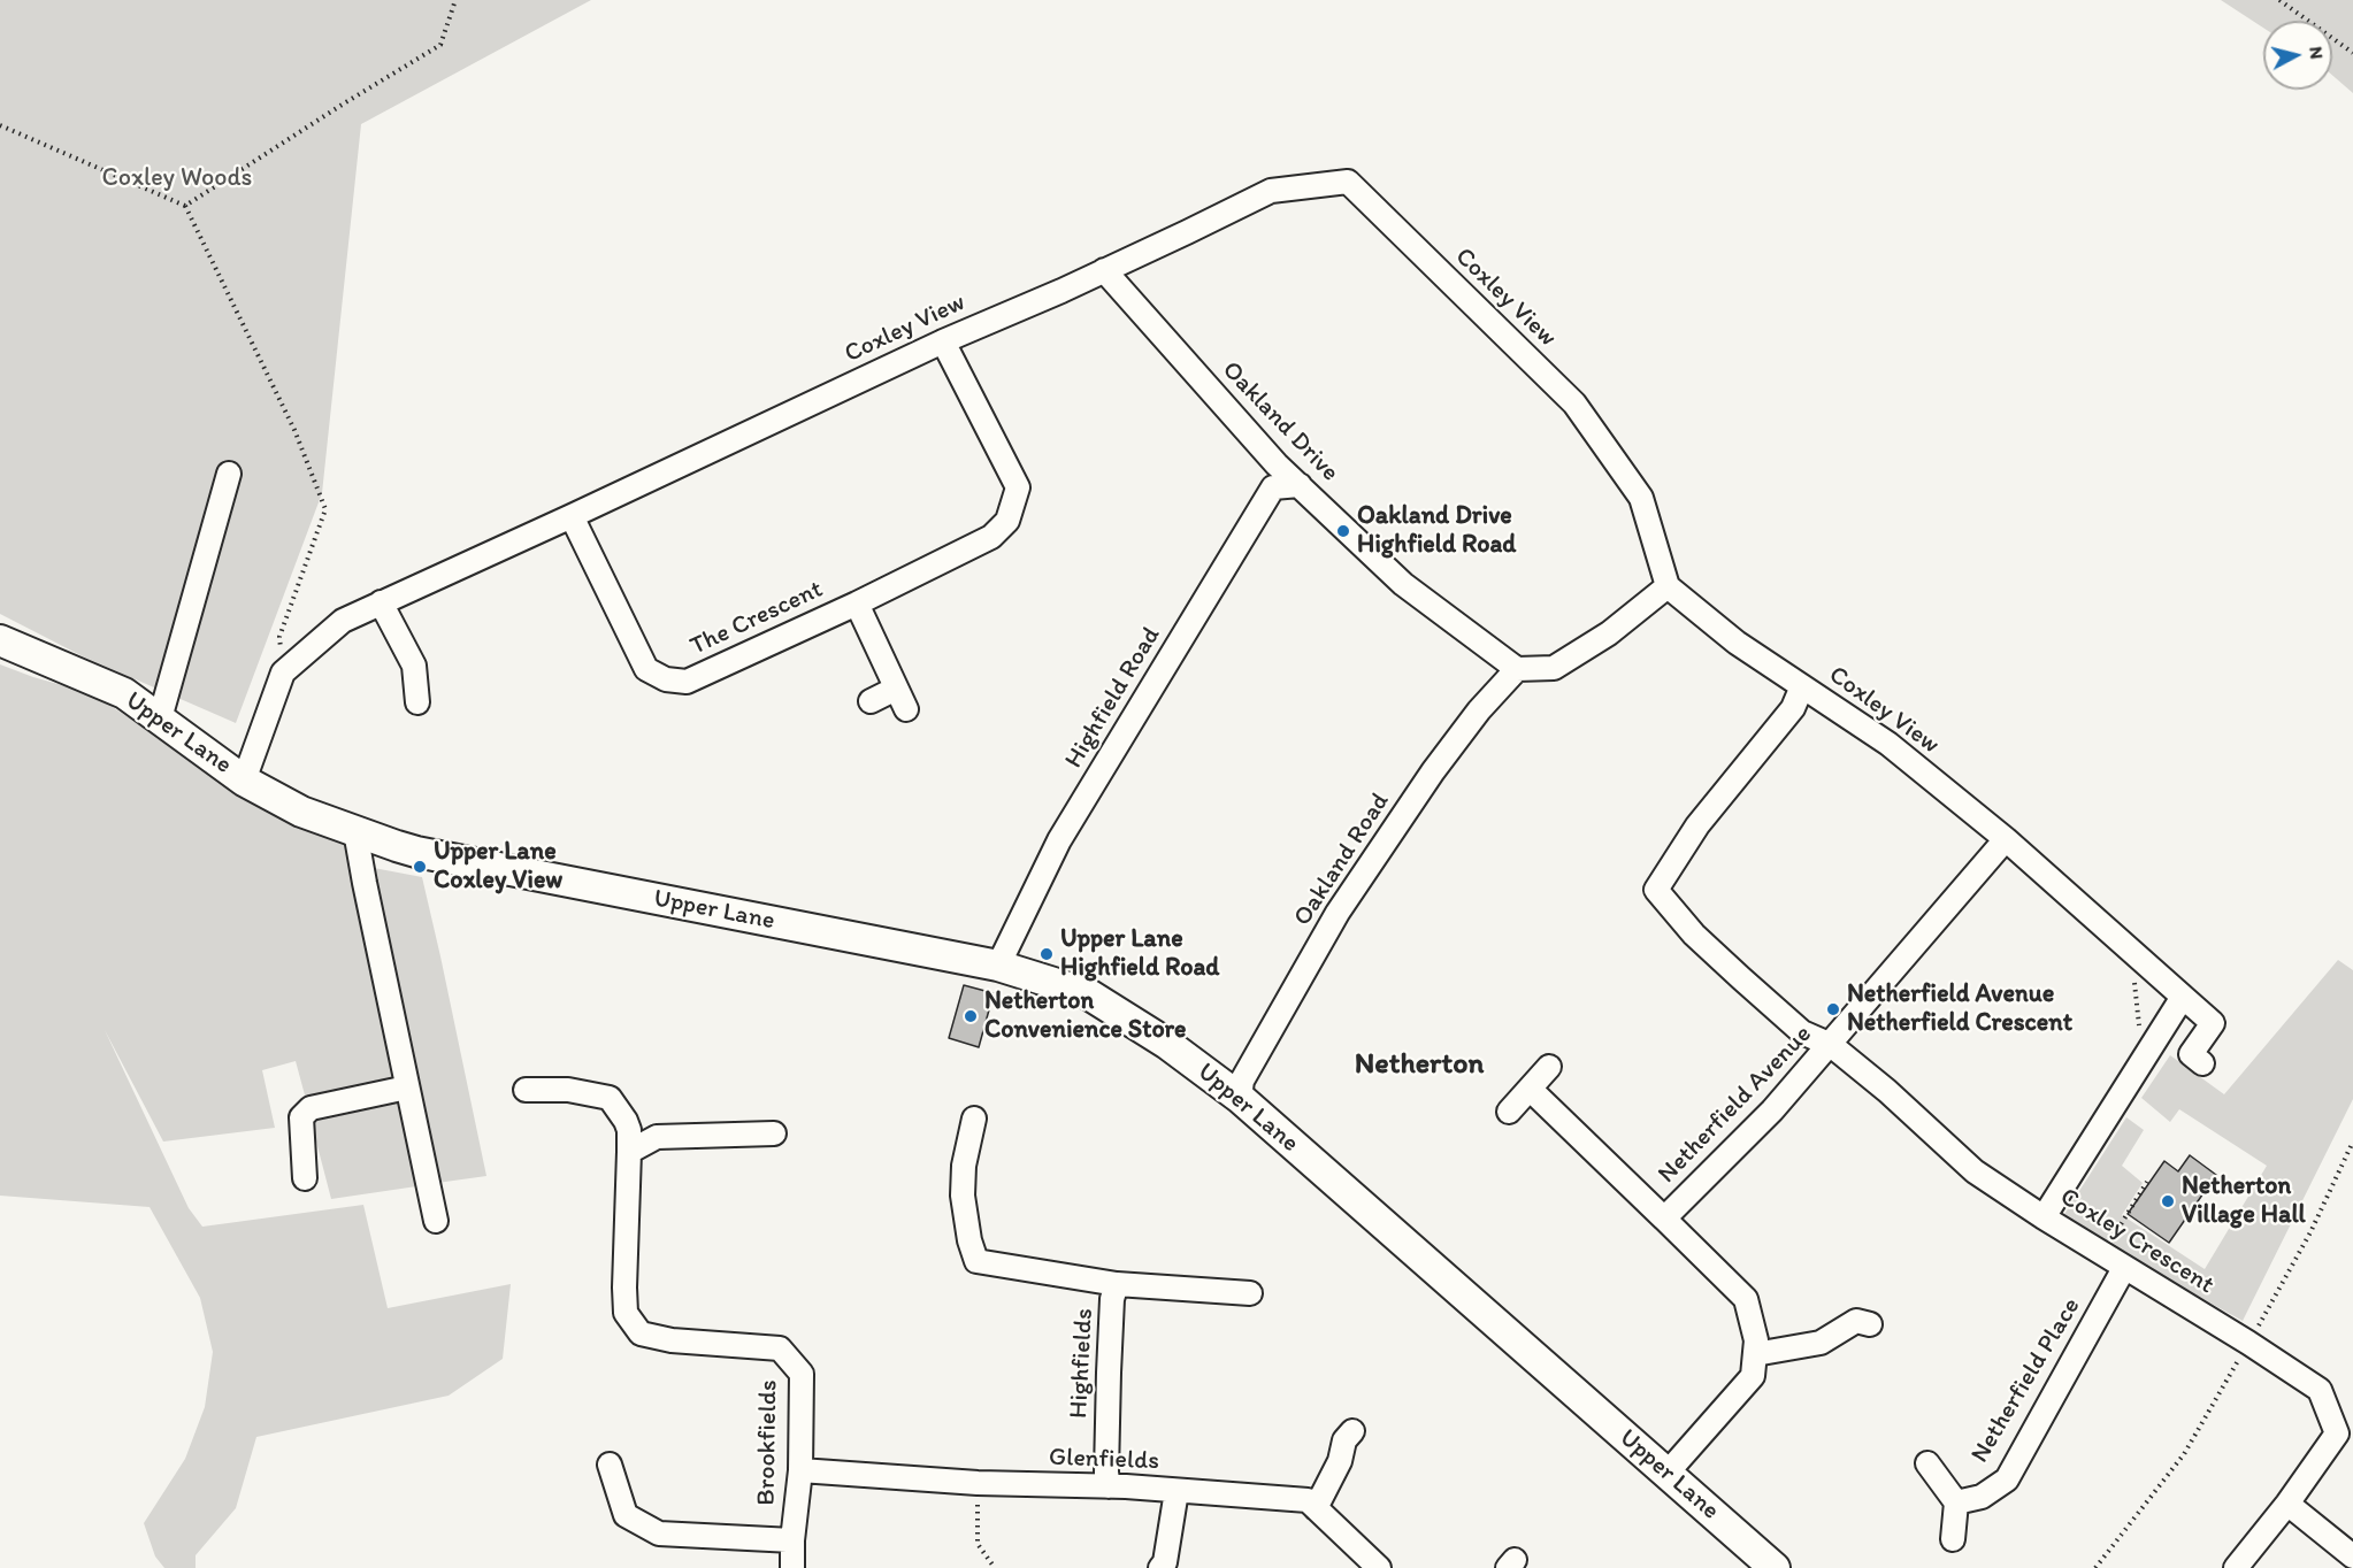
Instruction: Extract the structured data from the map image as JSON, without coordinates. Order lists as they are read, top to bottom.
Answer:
{
  "streets": {
    "main road": ["Upper Lane"],
    "street": [
      "Coxley View",
      "Oakland Drive",
      "The Crescent",
      "Highfield Road",
      "Oakland Road",
      "Netherfield Avenue",
      "Coxley Crescent",
      "Highfields",
      "Netherfield Place",
      "Brookfields",
      "Glenfields"
    ]
  },
  "crossings": [
    ["Coxley View", "Oakland Drive"],
    ["Coxley View", "The Crescent"],
    ["Coxley View", "Upper Lane"],
    ["Coxley View", "Netherfield Avenue"],
    ["Coxley View", "Coxley Crescent"],
    ["Oakland Drive", "Highfield Road"],
    ["Oakland Drive", "Oakland Road"],
    ["Highfield Road", "Upper Lane"],
    ["Upper Lane", "Oakland Road"],
    ["Upper Lane", "Netherfield Avenue"],
    ["Netherfield Avenue", "Coxley Crescent"],
    ["Coxley Crescent", "Netherfield Place"],
    ["Highfields", "Glenfields"],
    ["Brookfields", "Glenfields"]
  ],
  "districts": ["Netherton"],
  "parks": ["Coxley Woods"],
  "places": [
    "Oakland Drive Highfield Road",
    "Upper Lane Coxley View",
    "Upper Lane Highfield Road",
    "Netherfield Avenue Netherfield Crescent",
    "Netherton Convenience Store",
    "Netherton Village Hall"
  ],
  "north": "right"
}
